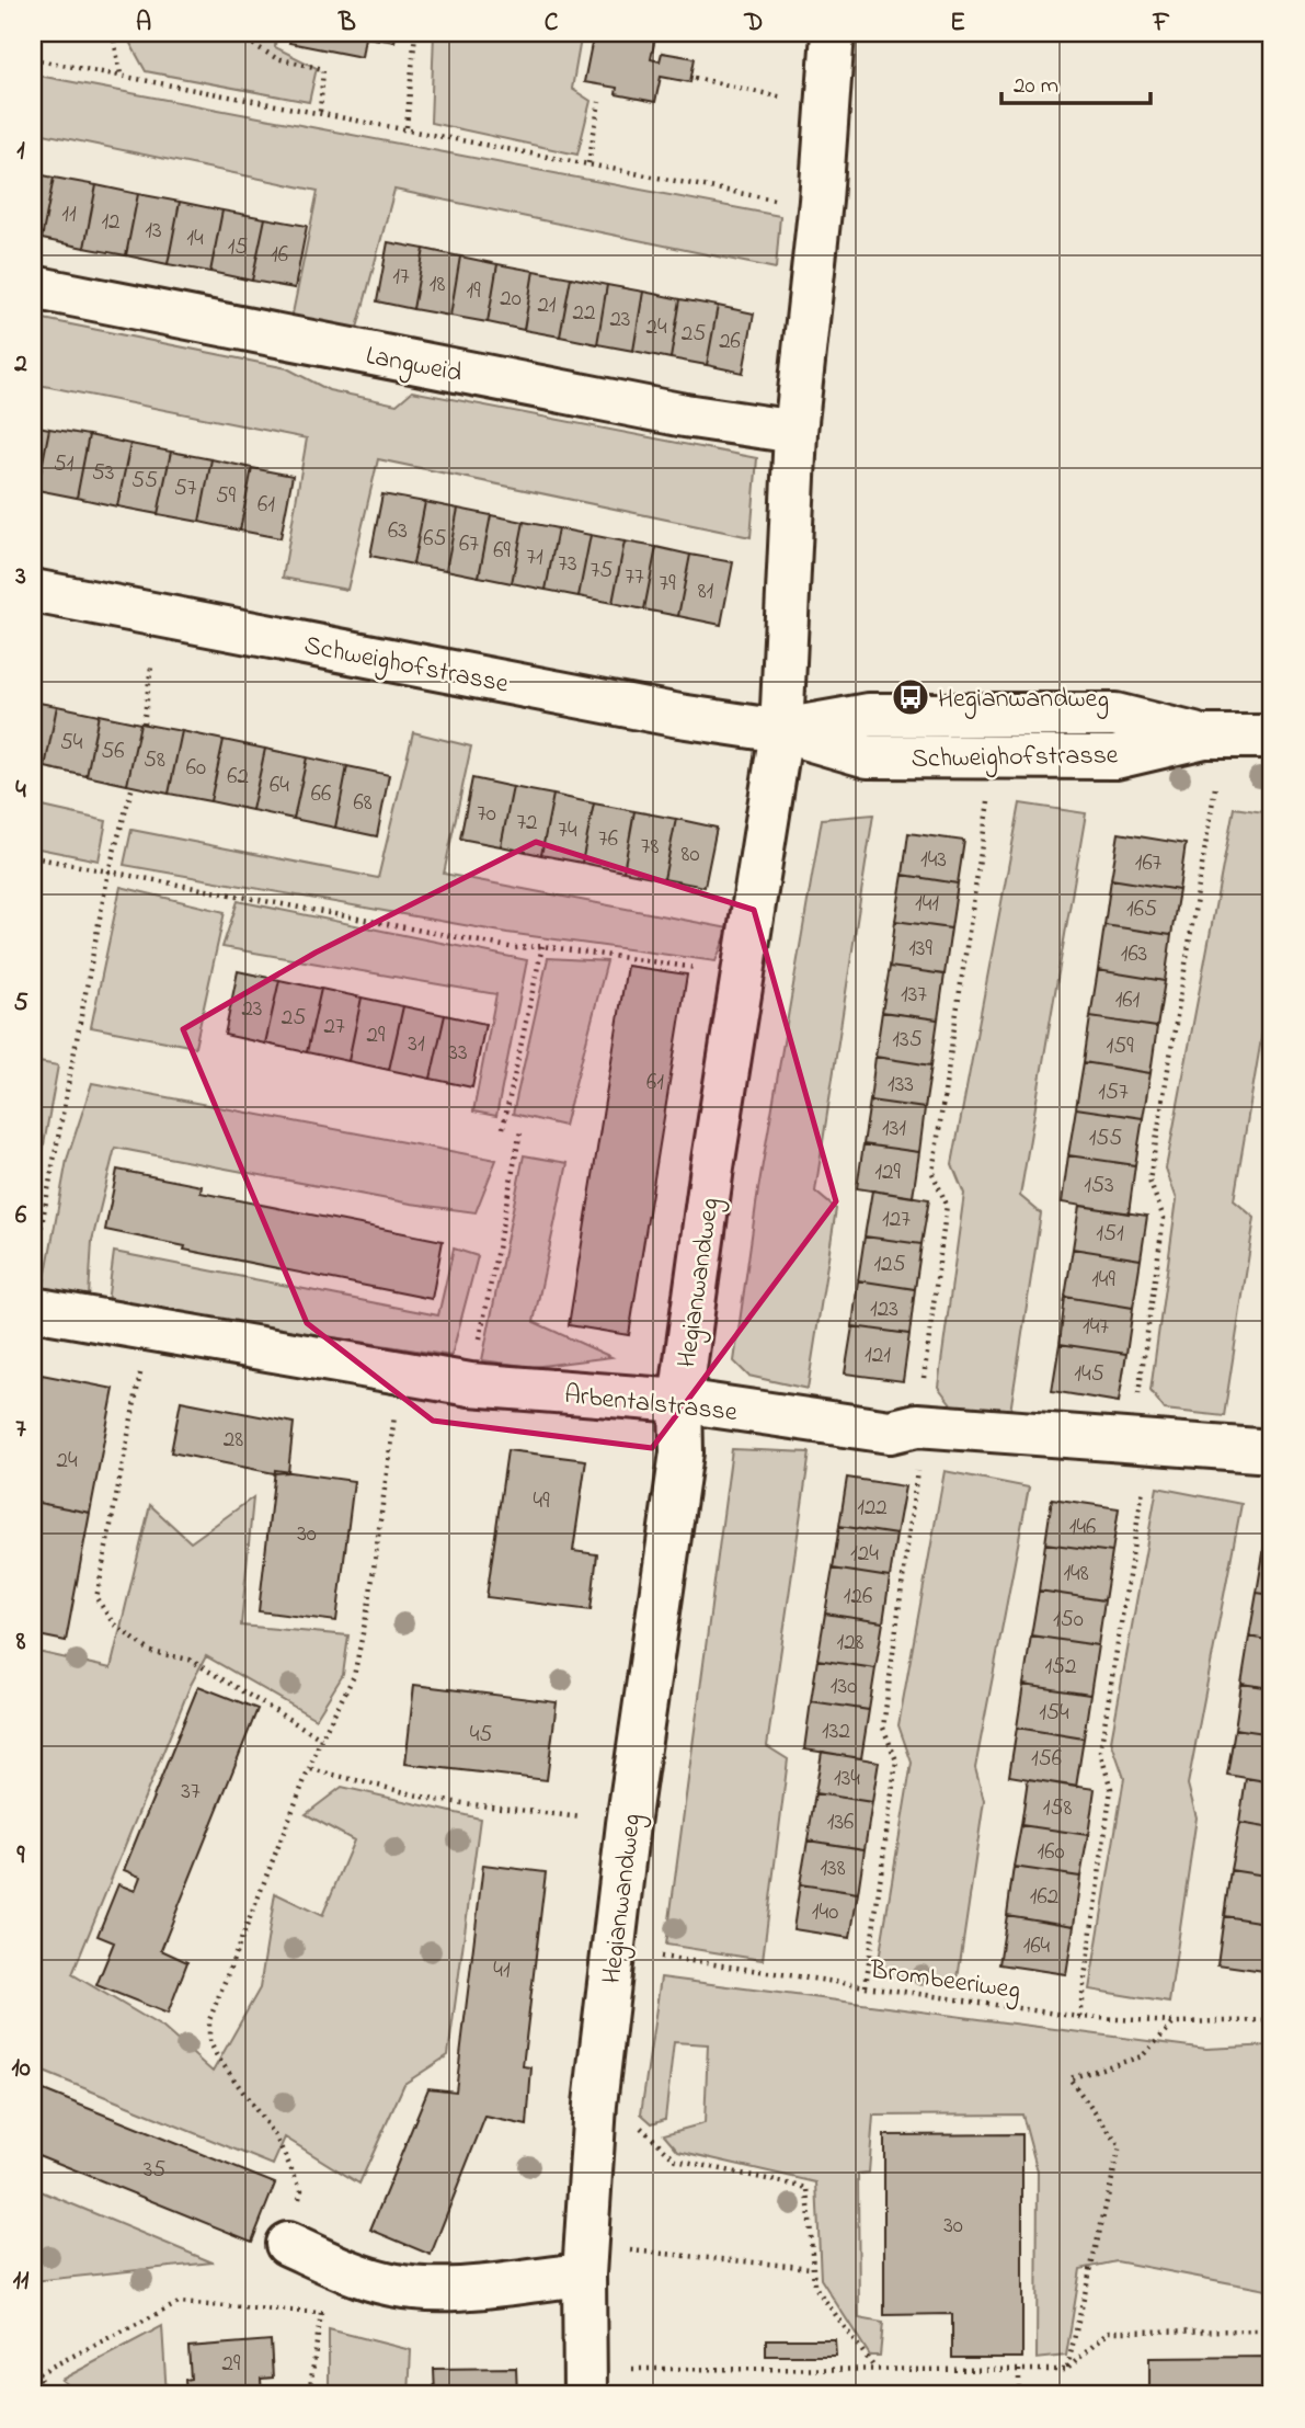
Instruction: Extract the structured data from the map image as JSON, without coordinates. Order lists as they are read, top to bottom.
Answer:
{
  "streets": {
    "street": [
      "Langweid",
      "Schweighofstrasse",
      "Hegianwandweg",
      "Arbentalstrasse"
    ],
    "path": ["Brombeeriweg"]
  },
  "crossings": [
    ["Langweid", "Hegianwandweg"],
    ["Schweighofstrasse", "Hegianwandweg"],
    ["Hegianwandweg", "Arbentalstrasse"],
    ["Hegianwandweg", "Brombeeriweg"]
  ],
  "places": {
    "bus stop": ["Hegianwandweg"]
  },
  "house_numbers": [
    "11",
    "12",
    "13",
    "14",
    "15",
    "16",
    "17",
    "18",
    "19",
    "20",
    "21",
    "22",
    "23",
    "24",
    "25",
    "26",
    "51",
    "53",
    "55",
    "57",
    "59",
    "61",
    "63",
    "65",
    "67",
    "69",
    "71",
    "73",
    "75",
    "77",
    "79",
    "81",
    "54",
    "56",
    "58",
    "60",
    "62",
    "64",
    "66",
    "68",
    "70",
    "72",
    "74",
    "76",
    "78",
    "80",
    "143",
    "167",
    "141",
    "165",
    "139",
    "163",
    "137",
    "161",
    "23",
    "25",
    "27",
    "29",
    "135",
    "31",
    "159",
    "33",
    "61",
    "133",
    "157",
    "131",
    "155",
    "129",
    "153",
    "127",
    "151",
    "125",
    "149",
    "123",
    "147",
    "121",
    "145",
    "28",
    "24",
    "49",
    "122",
    "146",
    "30",
    "124",
    "148",
    "126",
    "150",
    "128",
    "152",
    "130",
    "154",
    "132",
    "45",
    "156",
    "134",
    "37",
    "158",
    "136",
    "160",
    "138",
    "162",
    "140",
    "164",
    "41",
    "35",
    "30",
    "29"
  ],
  "scale_bar": "20 m",
  "grid": {
    "columns": [
      "A",
      "B",
      "C",
      "D",
      "E",
      "F"
    ],
    "rows": [
      "1",
      "2",
      "3",
      "4",
      "5",
      "6",
      "7",
      "8",
      "9",
      "10",
      "11"
    ]
  }
}
